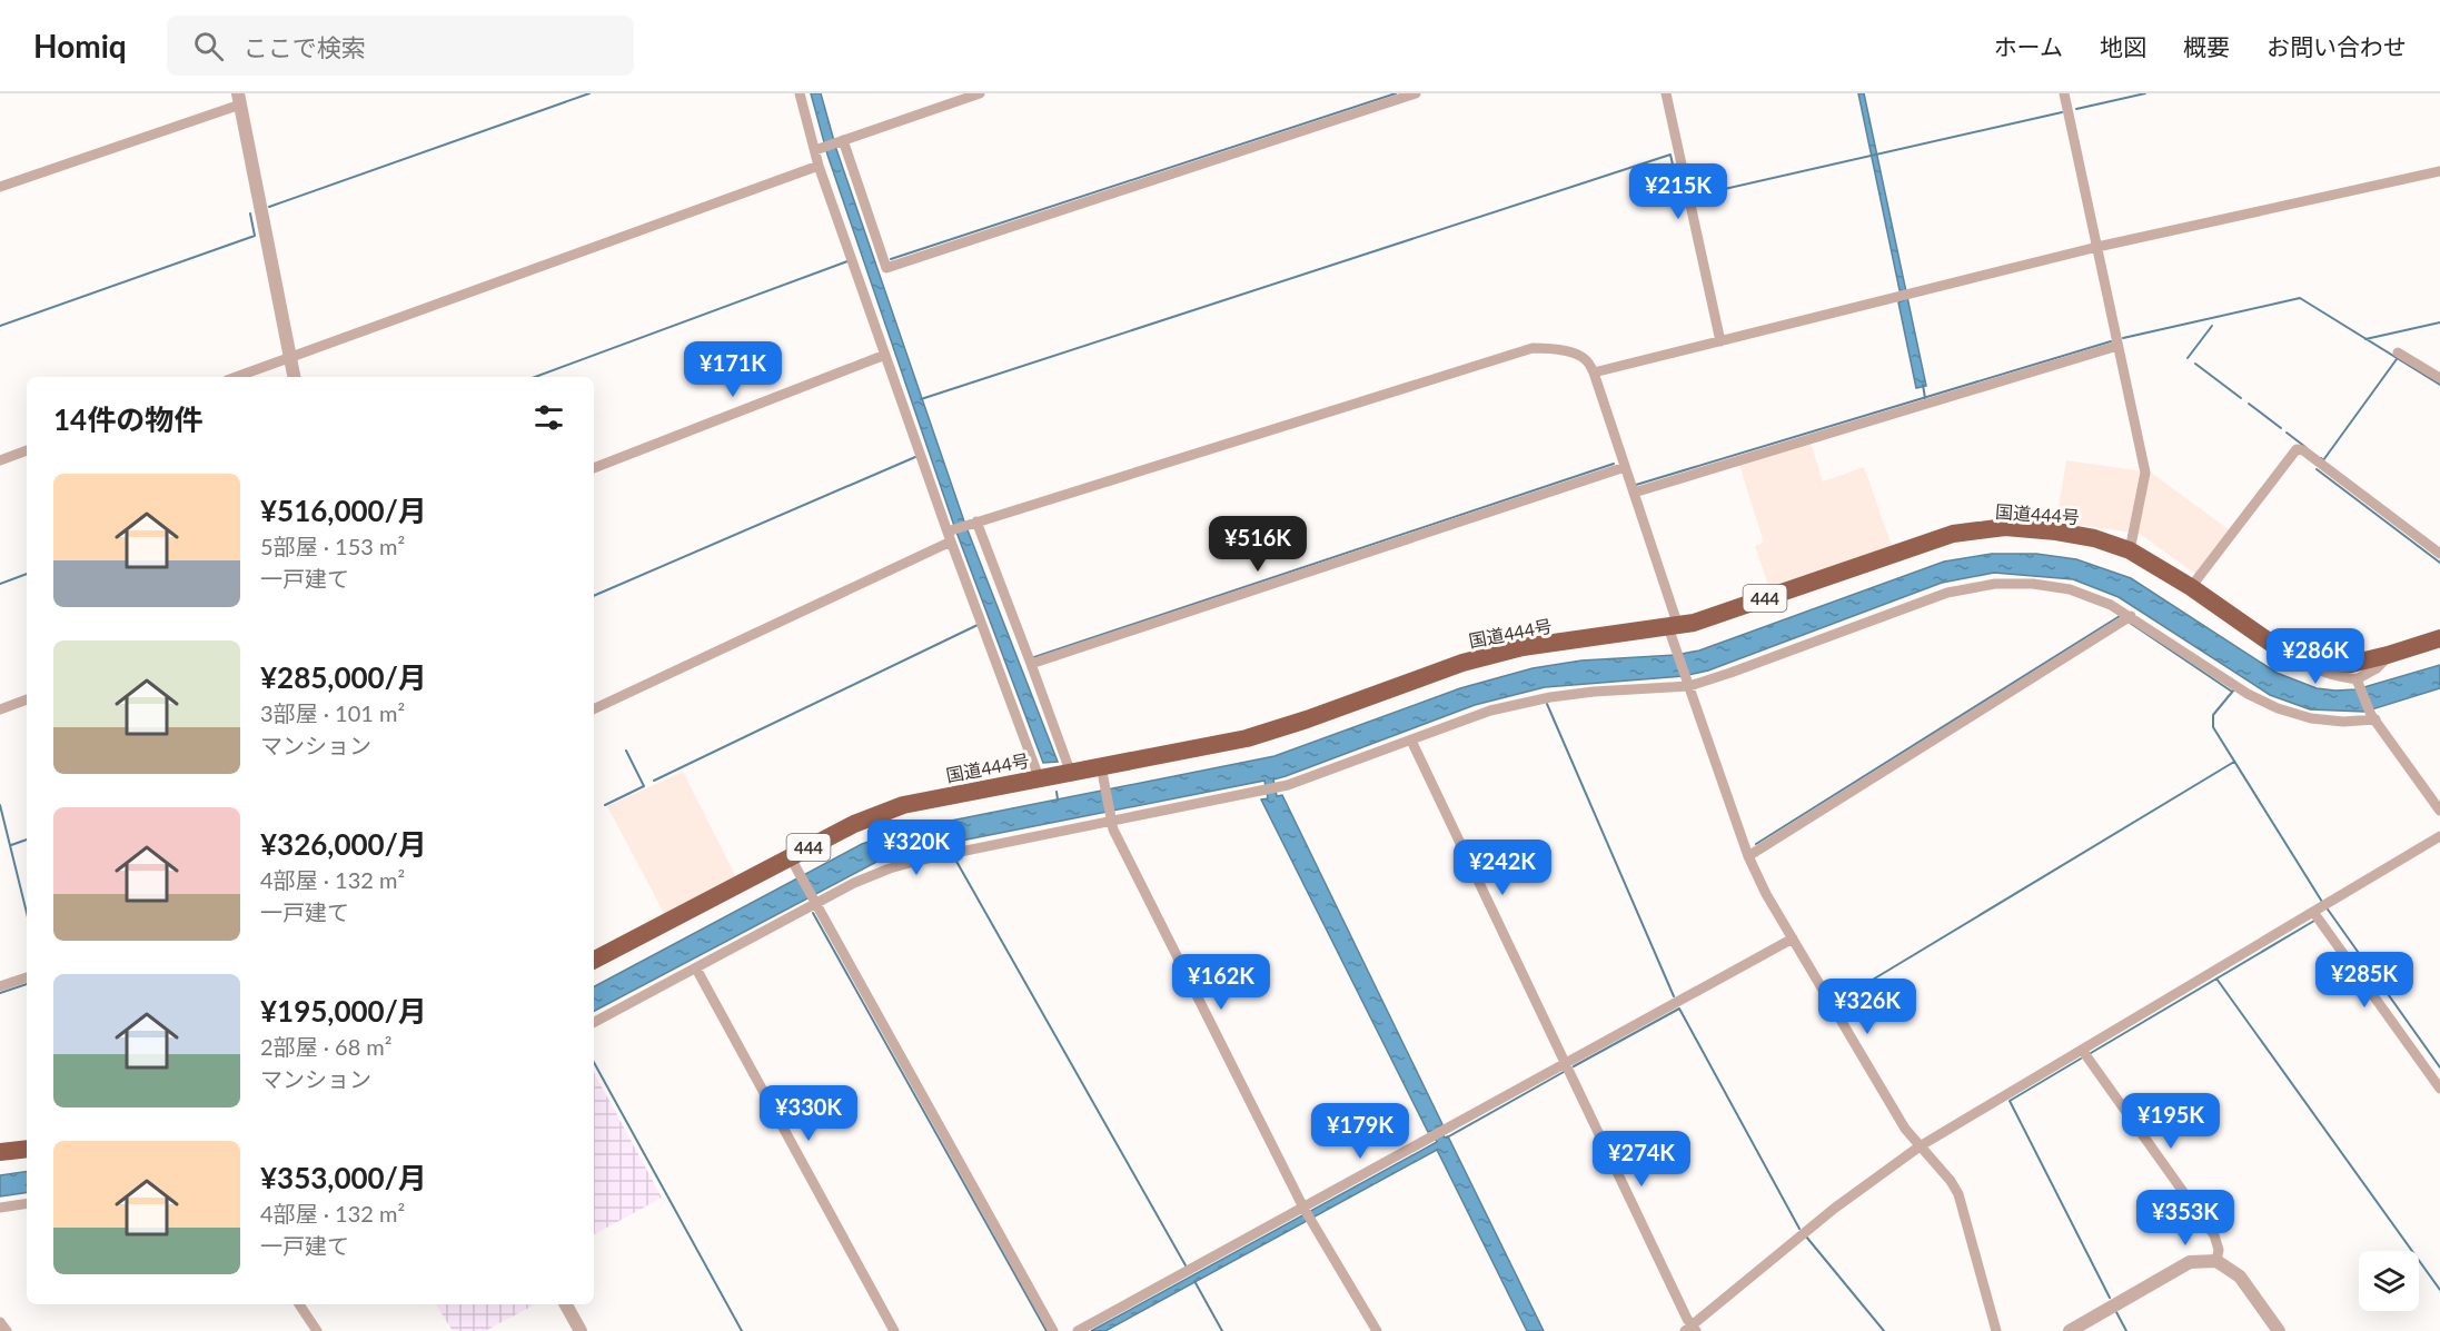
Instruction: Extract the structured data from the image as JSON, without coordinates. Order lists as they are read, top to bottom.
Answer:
{
  "streets": {
    "highway": ["国道444号", "444"]
  },
  "page": {
    "header": "Homiq",
    "search": "ここで検索",
    "nav": [
      "ホーム",
      "地図",
      "概要",
      "お問い合わせ"
    ],
    "price": [
      "¥215K",
      "¥171K",
      "¥516K",
      "¥286K",
      "¥320K",
      "¥242K",
      "¥285K",
      "¥162K",
      "¥326K",
      "¥330K",
      "¥195K",
      "¥179K",
      "¥274K",
      "¥353K"
    ],
    "heading": "14件の物件",
    "list": [
      {
        "name": "¥516,000/月",
        "note": "5部屋 · 153 m² · 一戸建て"
      },
      {
        "name": "¥285,000/月",
        "note": "3部屋 · 101 m² · マンション"
      },
      {
        "name": "¥326,000/月",
        "note": "4部屋 · 132 m² · 一戸建て"
      },
      {
        "name": "¥195,000/月",
        "note": "2部屋 · 68 m² · マンション"
      },
      {
        "name": "¥353,000/月",
        "note": "4部屋 · 132 m² · 一戸建て"
      }
    ]
  }
}
